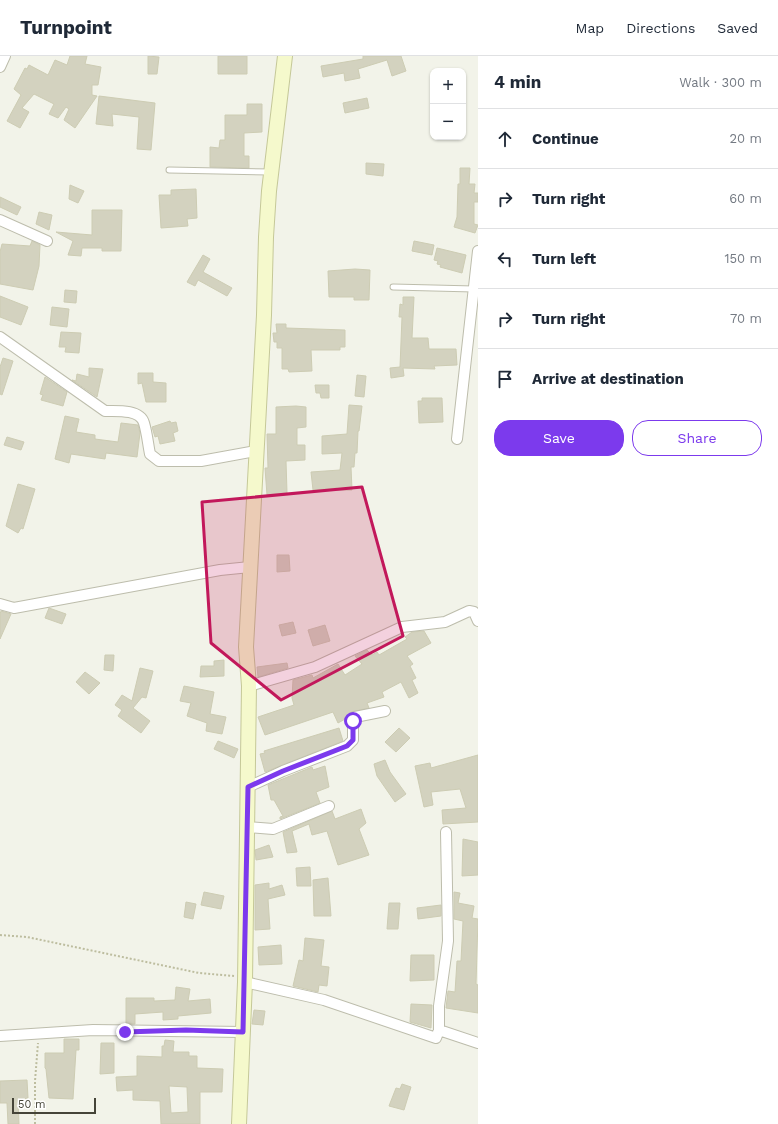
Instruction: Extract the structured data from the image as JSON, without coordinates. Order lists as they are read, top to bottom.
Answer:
{
  "scale_bar": "50 m",
  "page": {
    "header": "Turnpoint",
    "nav": ["Map", "Directions", "Saved"],
    "heading": ["4 min", "Walk · 300 m"],
    "map_buttons": ["+", "−"],
    "list": [
      ["Continue", "20 m"],
      ["Turn right", "60 m"],
      ["Turn left", "150 m"],
      ["Turn right", "70 m"],
      "Arrive at destination"
    ],
    "buttons": ["Save", "Share"],
    "scale": "50 m"
  }
}
